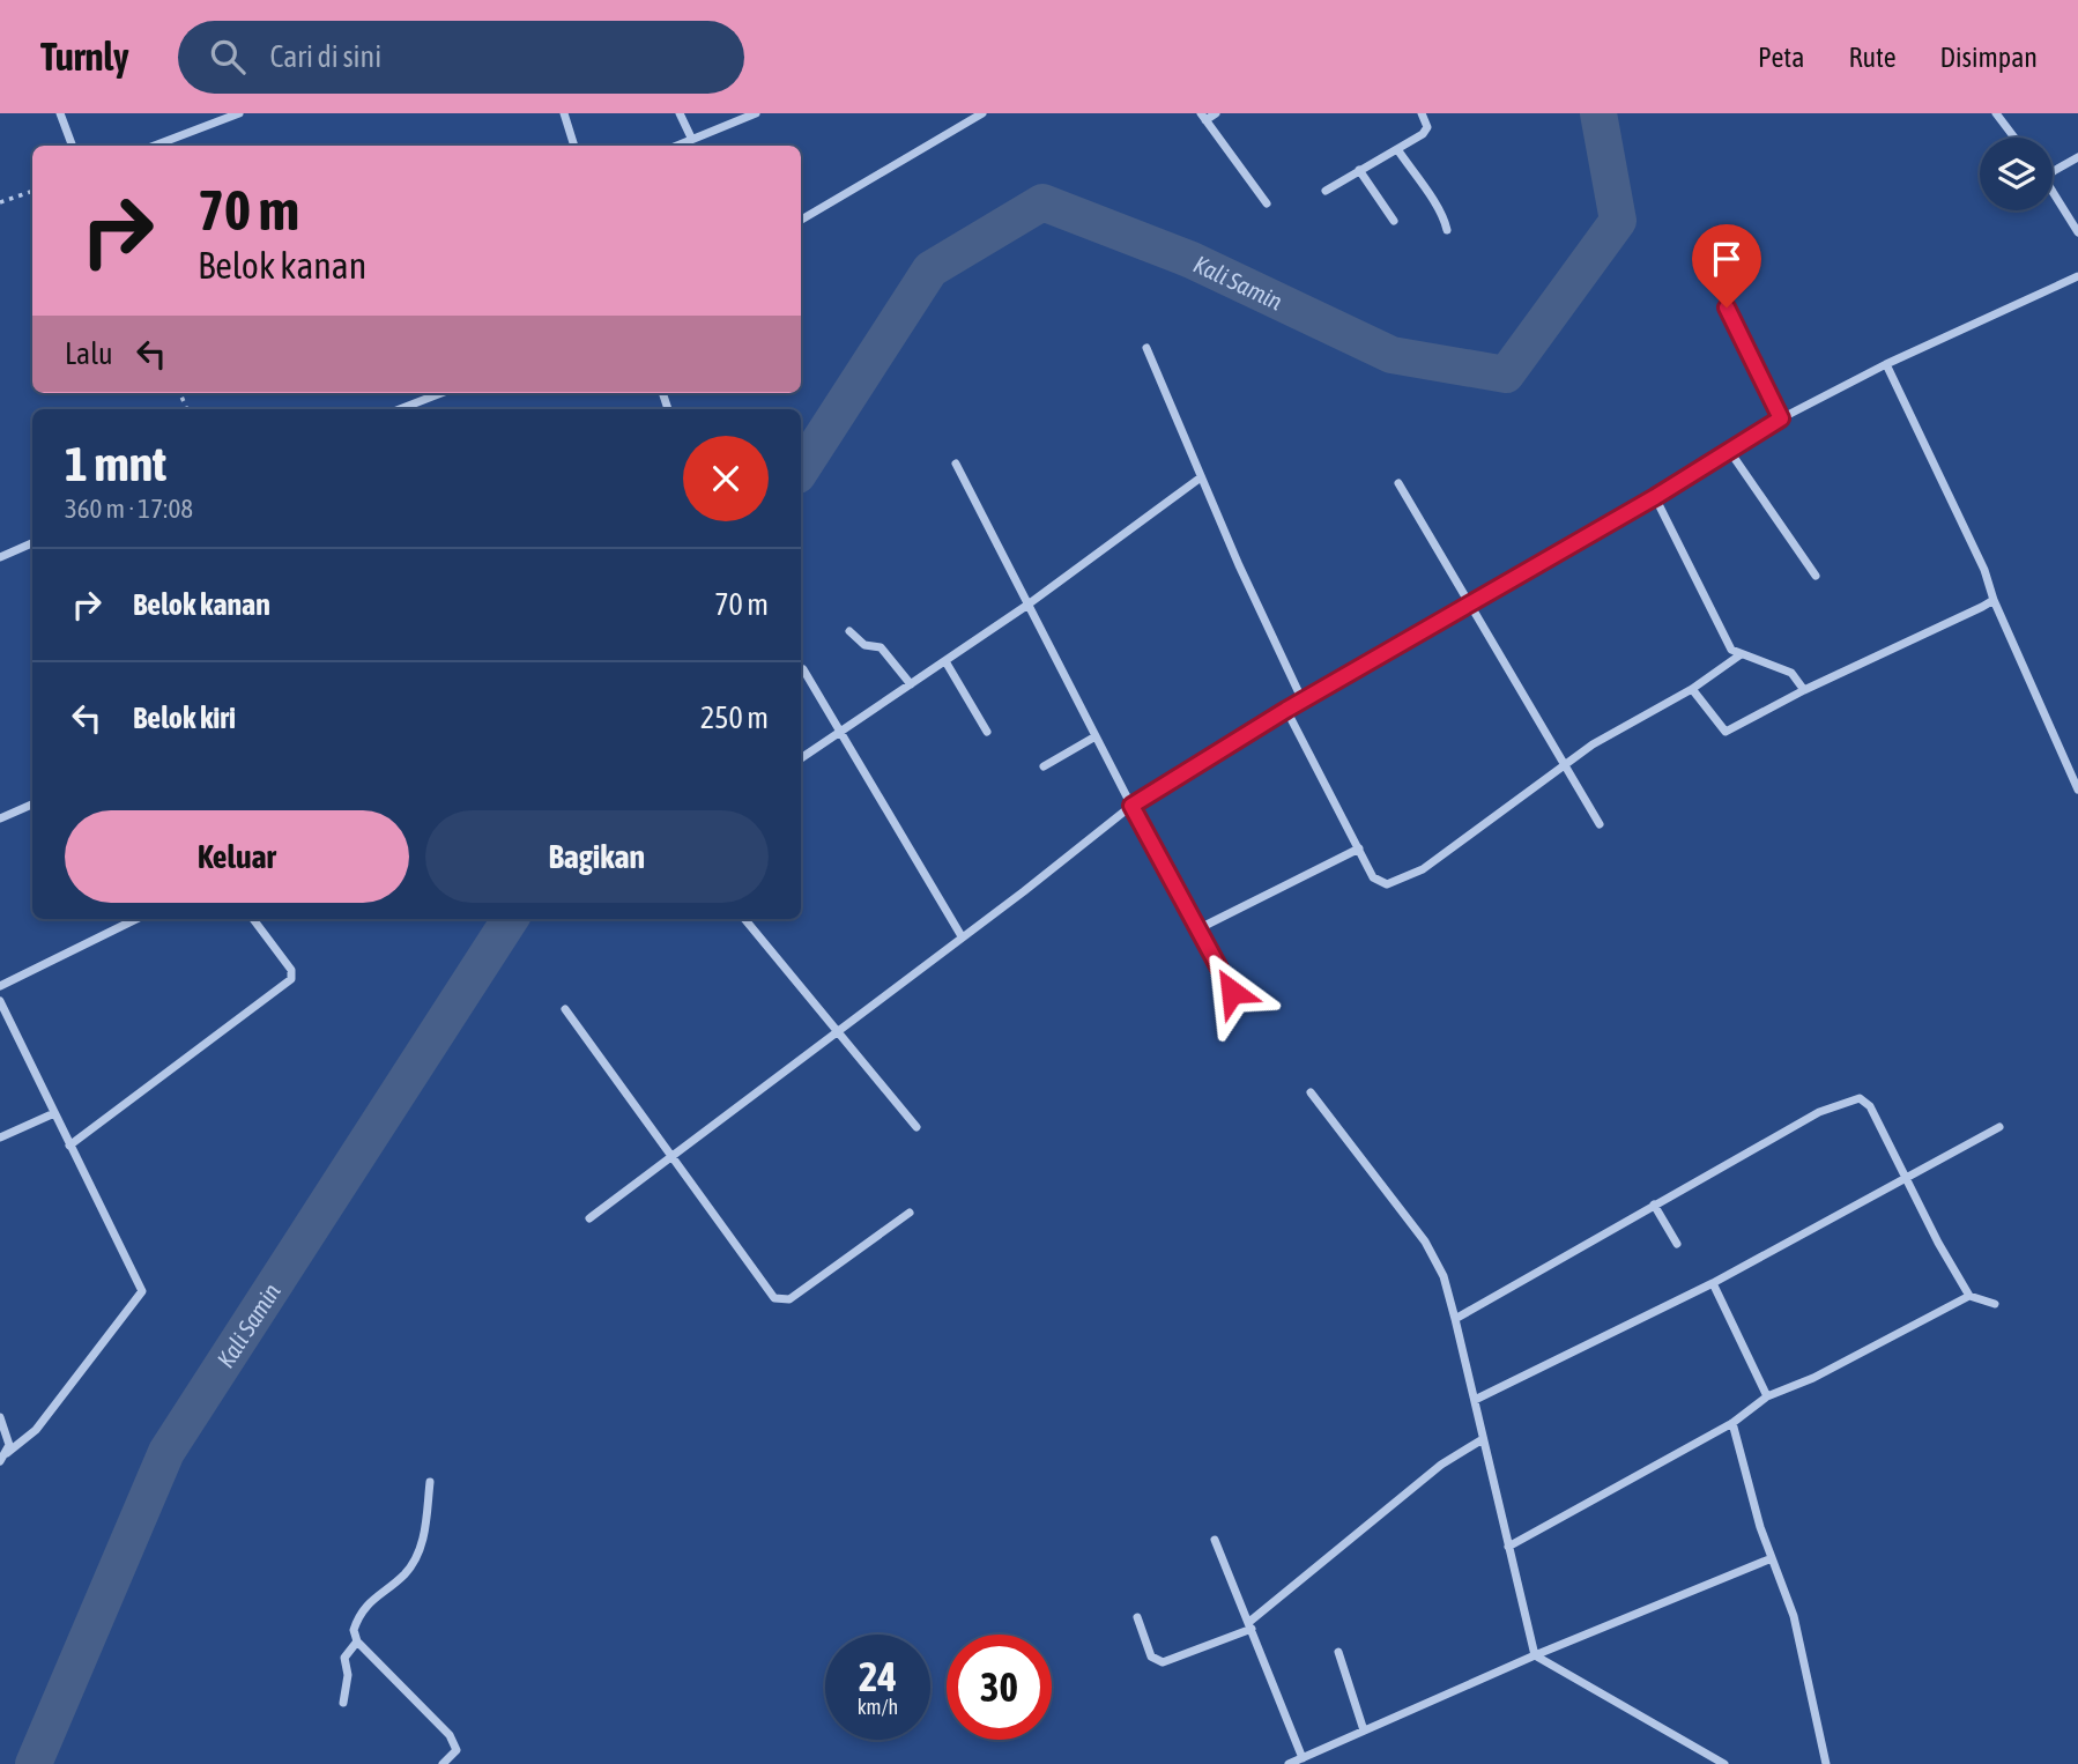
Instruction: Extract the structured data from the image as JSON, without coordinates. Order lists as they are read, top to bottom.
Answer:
{
  "water": ["Kali Samin"],
  "page": {
    "header": "Turnly",
    "search": "Cari di sini",
    "nav": ["Peta", "Rute", "Disimpan"],
    "turn": ["70 m", "Belok kanan"],
    "then": "Lalu",
    "heading": ["1 mnt", "360 m · 17:08"],
    "list": [
      {
        "name": "Belok kanan",
        "value": "70 m"
      },
      {
        "name": "Belok kiri",
        "value": "250 m"
      }
    ],
    "buttons": ["Keluar", "Bagikan"],
    "speed": "24 km/h",
    "limit": "30"
  }
}
